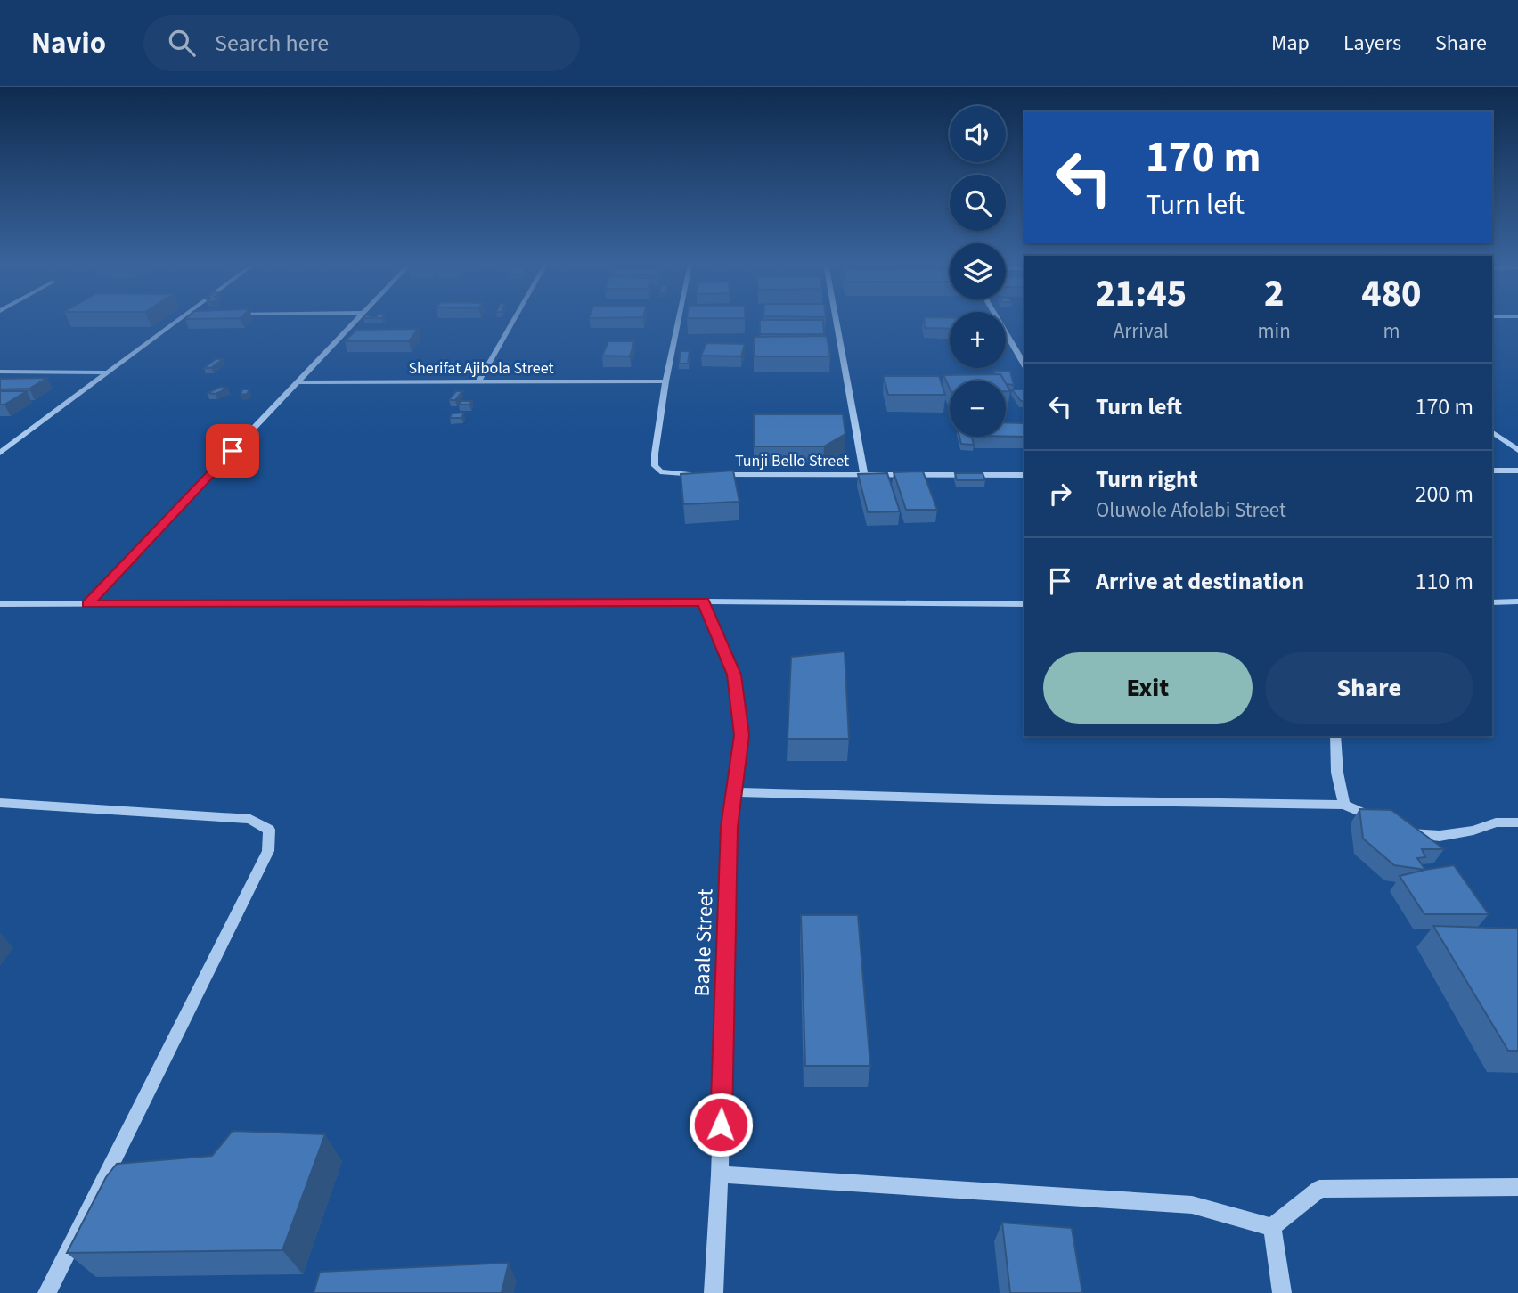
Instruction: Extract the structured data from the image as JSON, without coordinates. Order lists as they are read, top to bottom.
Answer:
{
  "streets": {
    "street": ["Sherifat Ajibola Street", "Tunji Bello Street", "Baale Street"]
  },
  "page": {
    "header": "Navio",
    "search": "Search here",
    "nav": ["Map", "Layers", "Share"],
    "map_buttons": ["+", "−"],
    "turn": ["170 m", "Turn left"],
    "eta": [
      "21:45",
      "Arrival",
      "2",
      "min",
      "480",
      "m"
    ],
    "list": [
      {
        "name": "Turn left",
        "value": "170 m"
      },
      {
        "name": "Turn right",
        "note": "Oluwole Afolabi Street",
        "value": "200 m"
      },
      {
        "name": "Arrive at destination",
        "value": "110 m"
      }
    ],
    "buttons": ["Exit", "Share"]
  }
}
